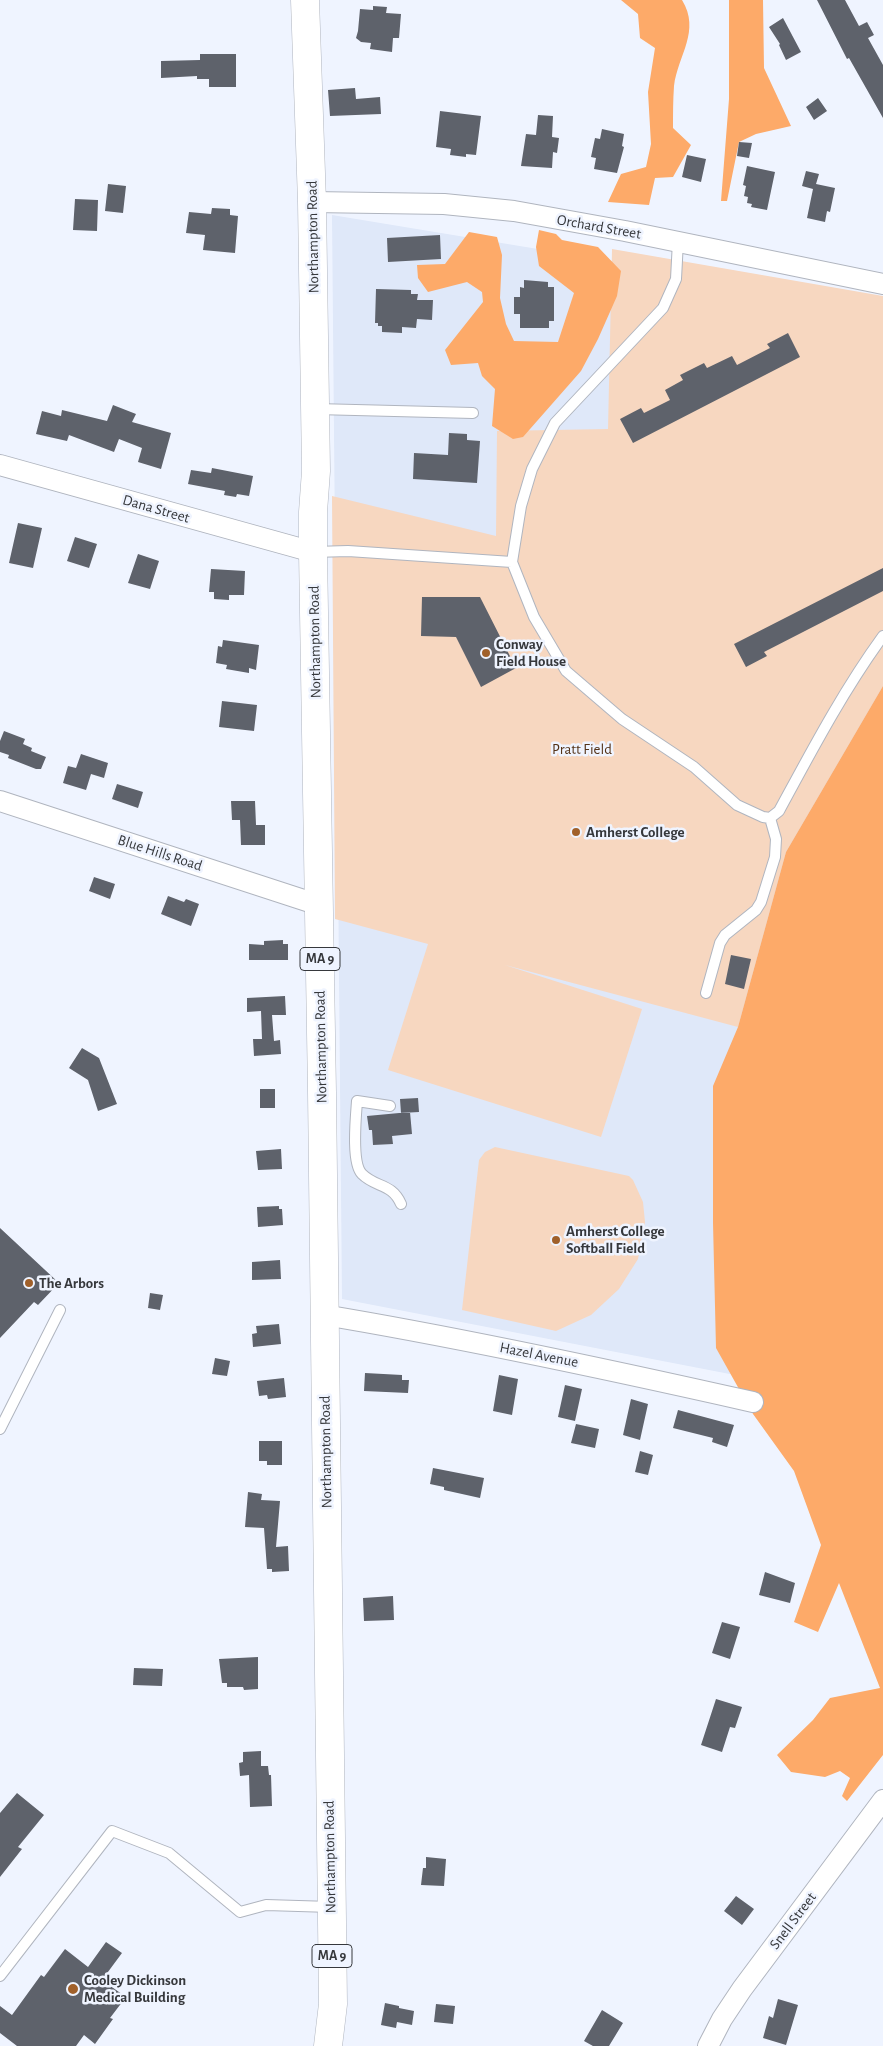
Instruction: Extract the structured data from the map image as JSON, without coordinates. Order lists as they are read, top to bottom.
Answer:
{
  "streets": {
    "highway": ["Northampton Road", "MA 9"],
    "street": [
      "Orchard Street",
      "Dana Street",
      "Blue Hills Road",
      "Hazel Avenue",
      "Snell Street"
    ]
  },
  "crossings": [
    ["Orchard Street", "Northampton Road"],
    ["Northampton Road", "Dana Street"],
    ["Northampton Road", "Blue Hills Road"],
    ["Northampton Road", "Hazel Avenue"]
  ],
  "parks": ["Pratt Field"],
  "places": [
    "Conway Field House",
    "Amherst College",
    "Amherst College Softball Field",
    "The Arbors",
    "Cooley Dickinson Medical Building"
  ]
}
